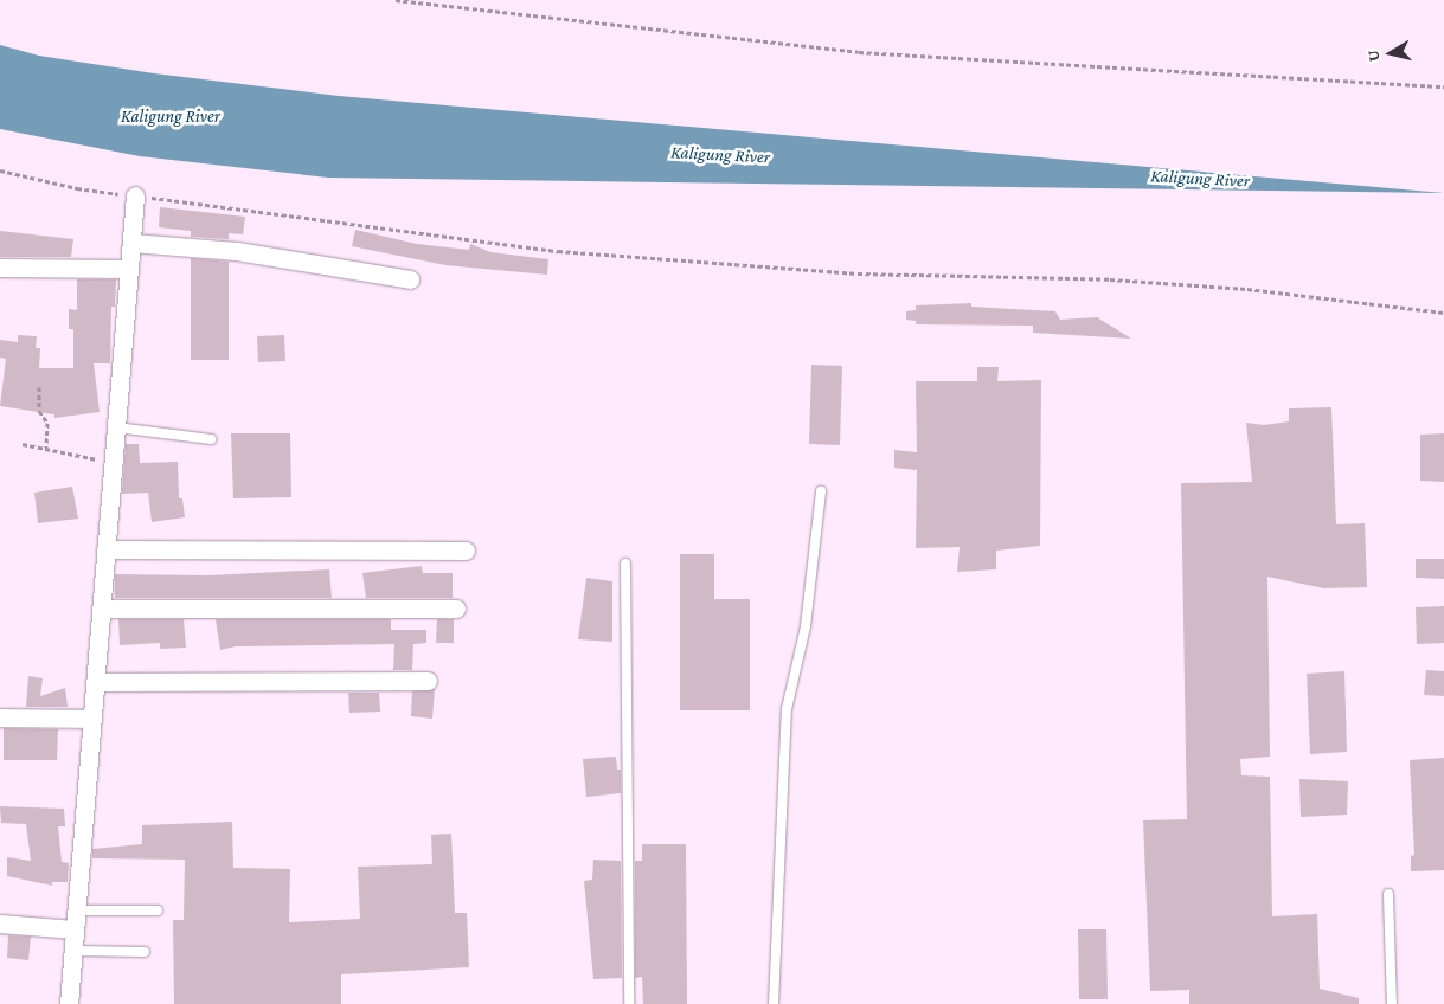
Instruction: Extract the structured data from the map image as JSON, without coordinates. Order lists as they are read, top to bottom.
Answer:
{
  "water": ["Kaligung River"],
  "north": "left"
}
